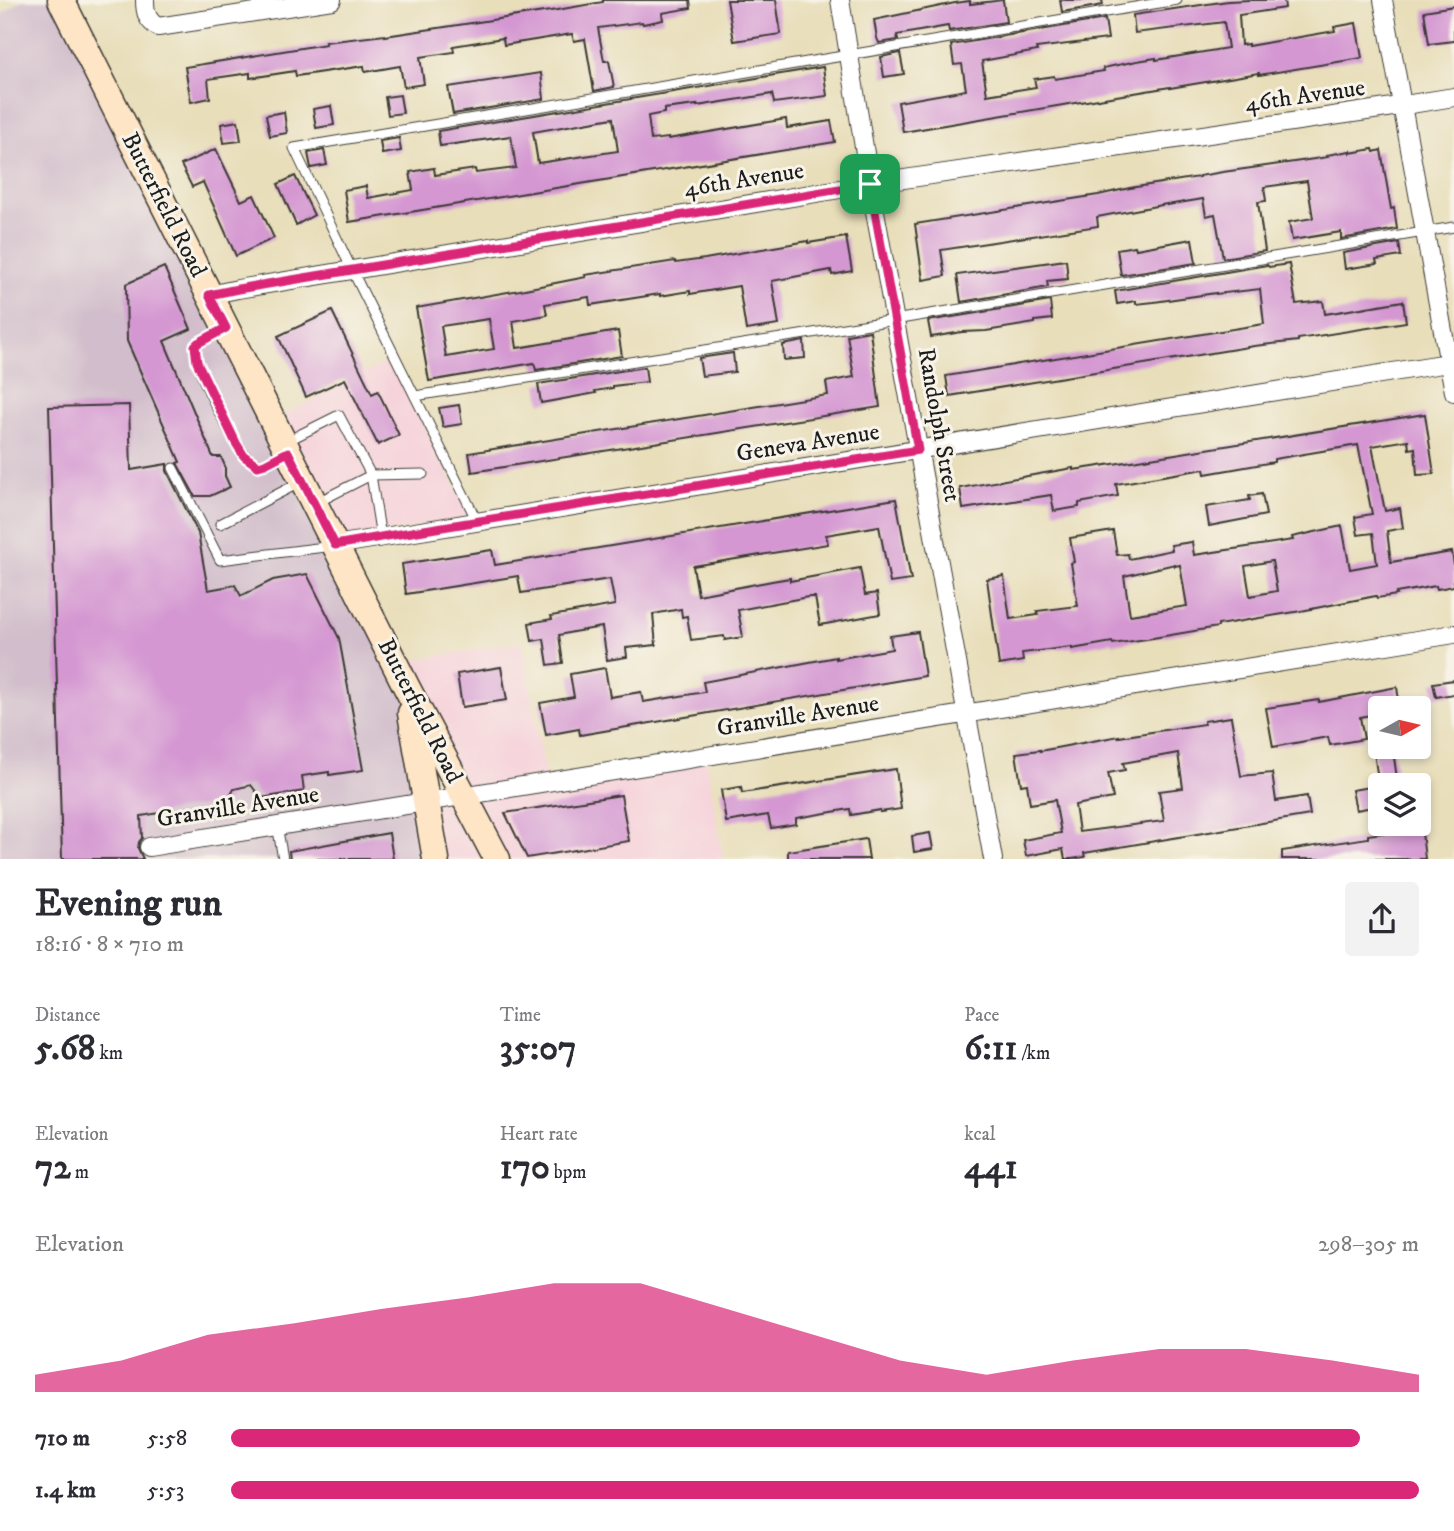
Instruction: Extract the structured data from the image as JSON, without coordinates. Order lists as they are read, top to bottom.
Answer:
{
  "streets": {
    "main road": ["Butterfield Road"],
    "street": [
      "46th Avenue",
      "Randolph Street",
      "Geneva Avenue",
      "Granville Avenue"
    ]
  },
  "crossings": [
    ["46th Avenue", "Butterfield Road"],
    ["46th Avenue", "Randolph Street"],
    ["Butterfield Road", "Geneva Avenue"],
    ["Butterfield Road", "Granville Avenue"],
    ["Randolph Street", "Geneva Avenue"],
    ["Randolph Street", "Granville Avenue"]
  ],
  "north": "right",
  "page": {
    "heading": ["Evening run", "18:16 · 8 × 710 m"],
    "stats": [
      ["Distance", "5.68 km"],
      ["Time", "35:07"],
      ["Pace", "6:11 /km"],
      ["Elevation", "72 m"],
      ["Heart rate", "170 bpm"],
      ["kcal", "441"]
    ],
    "chart": ["Elevation", "298–305 m"],
    "list": [
      {
        "name": "710 m",
        "note": "5:58"
      },
      {
        "name": "1.4 km",
        "note": "5:53"
      }
    ]
  }
}
